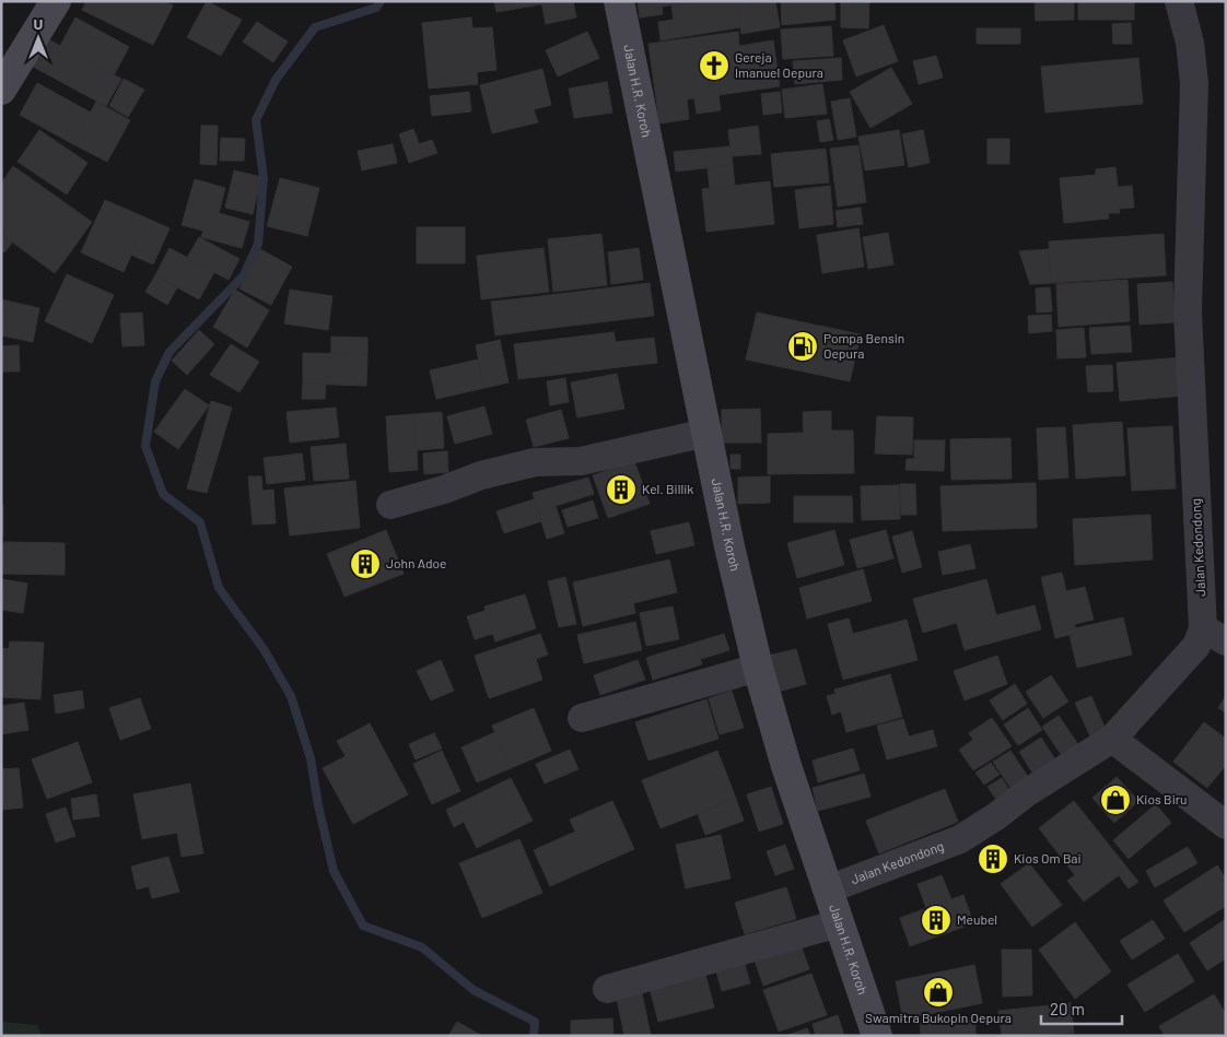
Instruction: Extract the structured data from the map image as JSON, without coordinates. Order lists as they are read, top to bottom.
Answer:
{
  "streets": {
    "main road": ["Jalan H.R. Koroh"],
    "street": ["Jalan Kedondong"]
  },
  "crossings": [
    ["Jalan H.R. Koroh", "Jalan Kedondong"]
  ],
  "places": {
    "church": ["Gereja Imanuel Oepura"],
    "fuel station": ["Pompa Bensin Oepura"],
    "building": [
      "Kel. Billik",
      "John Adoe",
      "Kios Om Bai",
      "Meubel"
    ],
    "shop": ["Kios Biru", "Swamitra Bukopin Oepura"]
  },
  "scale_bar": "20 m",
  "north": "top"
}
